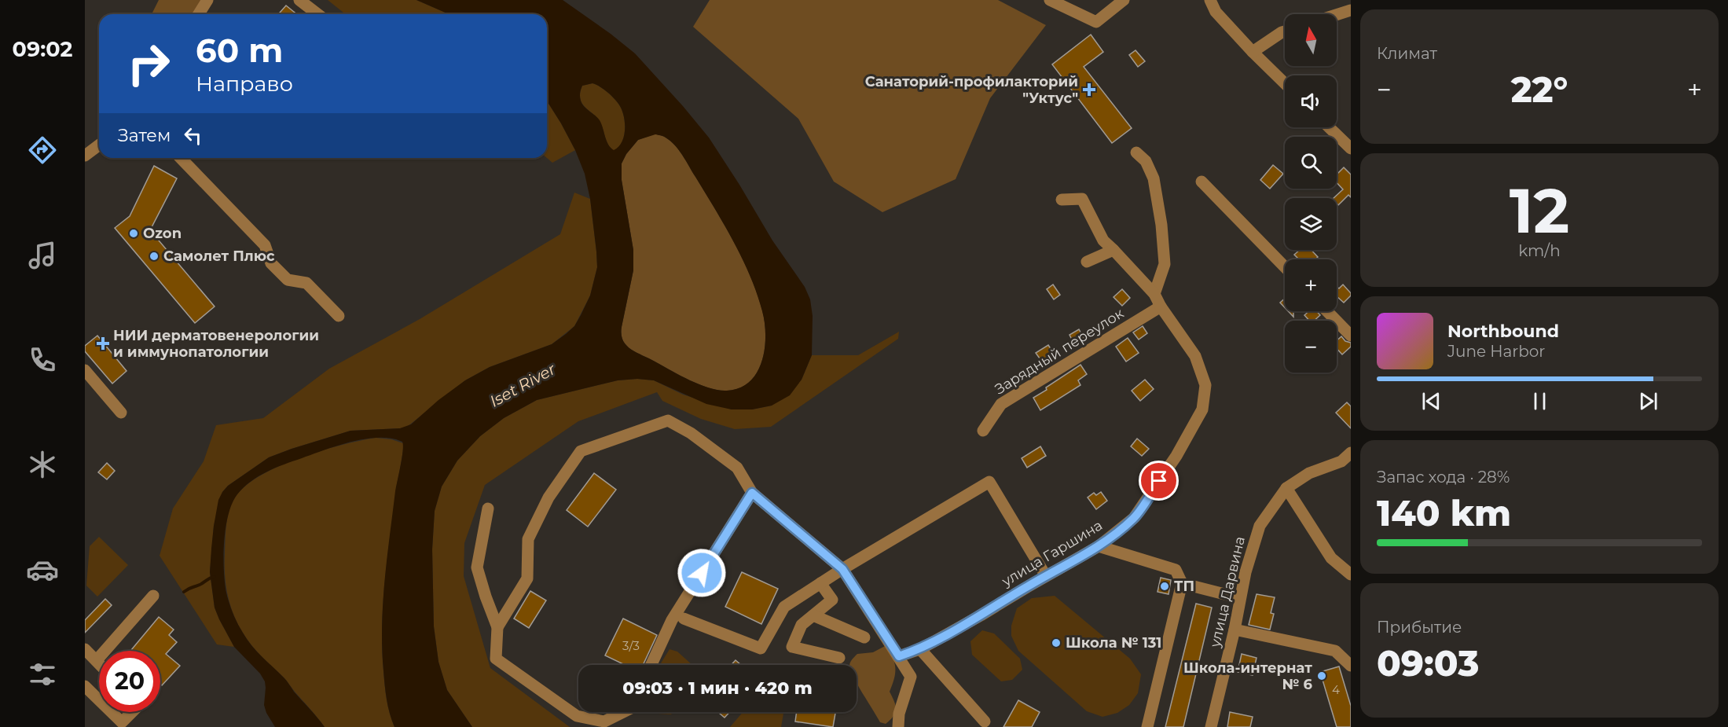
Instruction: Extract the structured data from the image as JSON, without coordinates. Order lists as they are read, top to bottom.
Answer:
{
  "streets": {
    "street": ["Зарядный переулок", "улица Гаршина", "улица Дарвина"]
  },
  "crossings": [
    ["Зарядный переулок", "улица Гаршина"]
  ],
  "water": ["Iset River"],
  "places": {
    "health": ["Санаторий-профилакторий \"Уктус\"", "НИИ дерматовенерологии и иммунопатологии"],
    "other": [
      "Ozon",
      "Самолет Плюс",
      "ТП",
      "Школа № 131",
      "Школа-интернат № 6"
    ]
  },
  "house_numbers": ["3/3", "4"],
  "north": "top",
  "page": {
    "tabs": "09:02",
    "tile": [
      "Климат",
      ["12", "km/h"],
      ["Запас хода · 28%", "140 km"],
      ["Прибытие", "09:03"]
    ],
    "map_buttons": ["+", "−"],
    "turn": ["60 m", "Направо"],
    "heat": ["−", "22°", "+"],
    "then": "Затем",
    "song": ["Northbound", "June Harbor"],
    "limit": "20",
    "trip": "09:03 · 1 мин · 420 m"
  }
}
